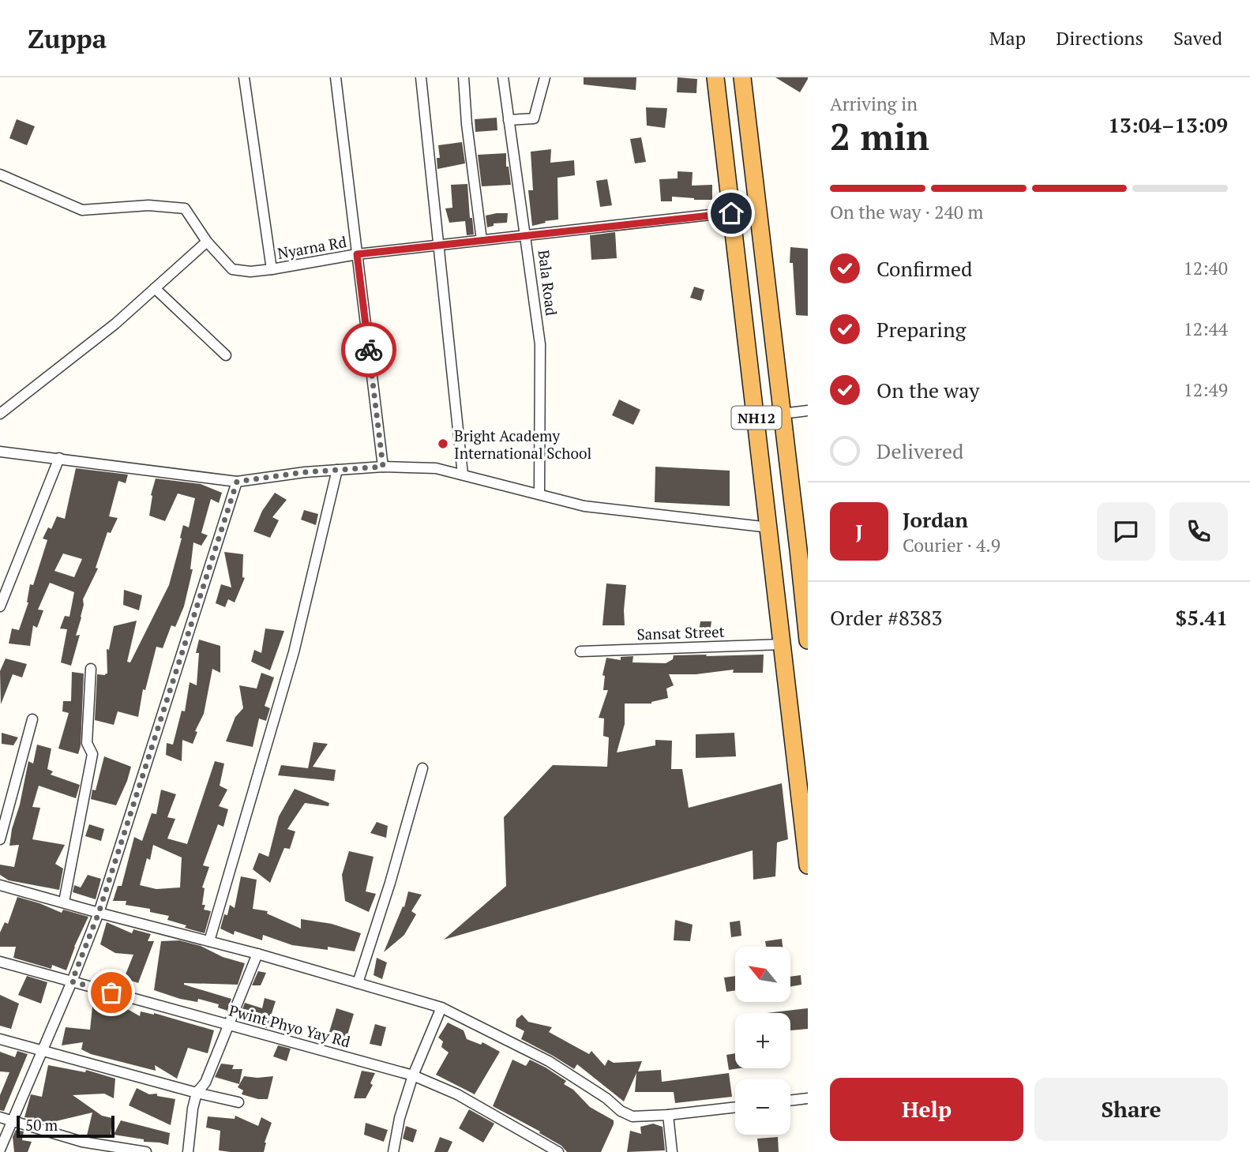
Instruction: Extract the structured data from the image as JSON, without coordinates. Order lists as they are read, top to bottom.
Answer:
{
  "streets": {
    "highway": ["NH12"],
    "street": [
      "Nyarna Rd",
      "Bala Road",
      "Sansat Street",
      "Pwint Phyo Yay Rd"
    ]
  },
  "crossings": [
    ["Nyarna Rd", "Bala Road"],
    ["Nyarna Rd", "NH12"],
    ["NH12", "Sansat Street"]
  ],
  "places": ["Bright Academy International School"],
  "scale_bar": "50 m",
  "north": "top left",
  "page": {
    "header": "Zuppa",
    "nav": ["Map", "Directions", "Saved"],
    "heading": ["2 min", "Arriving in", "13:04–13:09"],
    "panel": [
      "Jordan",
      "Courier · 4.9",
      "Order #8383",
      "$5.41"
    ],
    "bar": "On the way · 240 m",
    "list": [
      ["Confirmed", "12:40"],
      ["Preparing", "12:44"],
      ["On the way", "12:49"],
      "Delivered"
    ],
    "round": "J",
    "map_buttons": ["+", "−"],
    "buttons": ["Help", "Share"],
    "scale": "50 m"
  }
}
